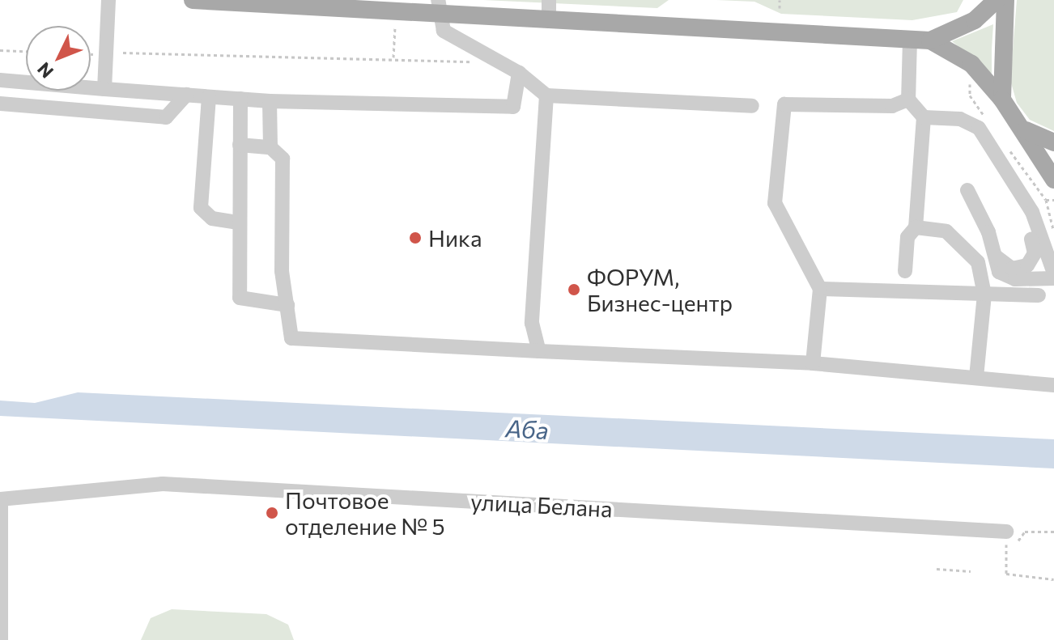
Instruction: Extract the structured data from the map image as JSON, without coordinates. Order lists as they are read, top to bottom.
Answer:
{
  "streets": {
    "street": ["улица Белана"]
  },
  "water": ["Аба"],
  "places": ["Ника", "ФОРУМ, Бизнес-центр", "Почтовое отделение № 5"],
  "north": "bottom left"
}
